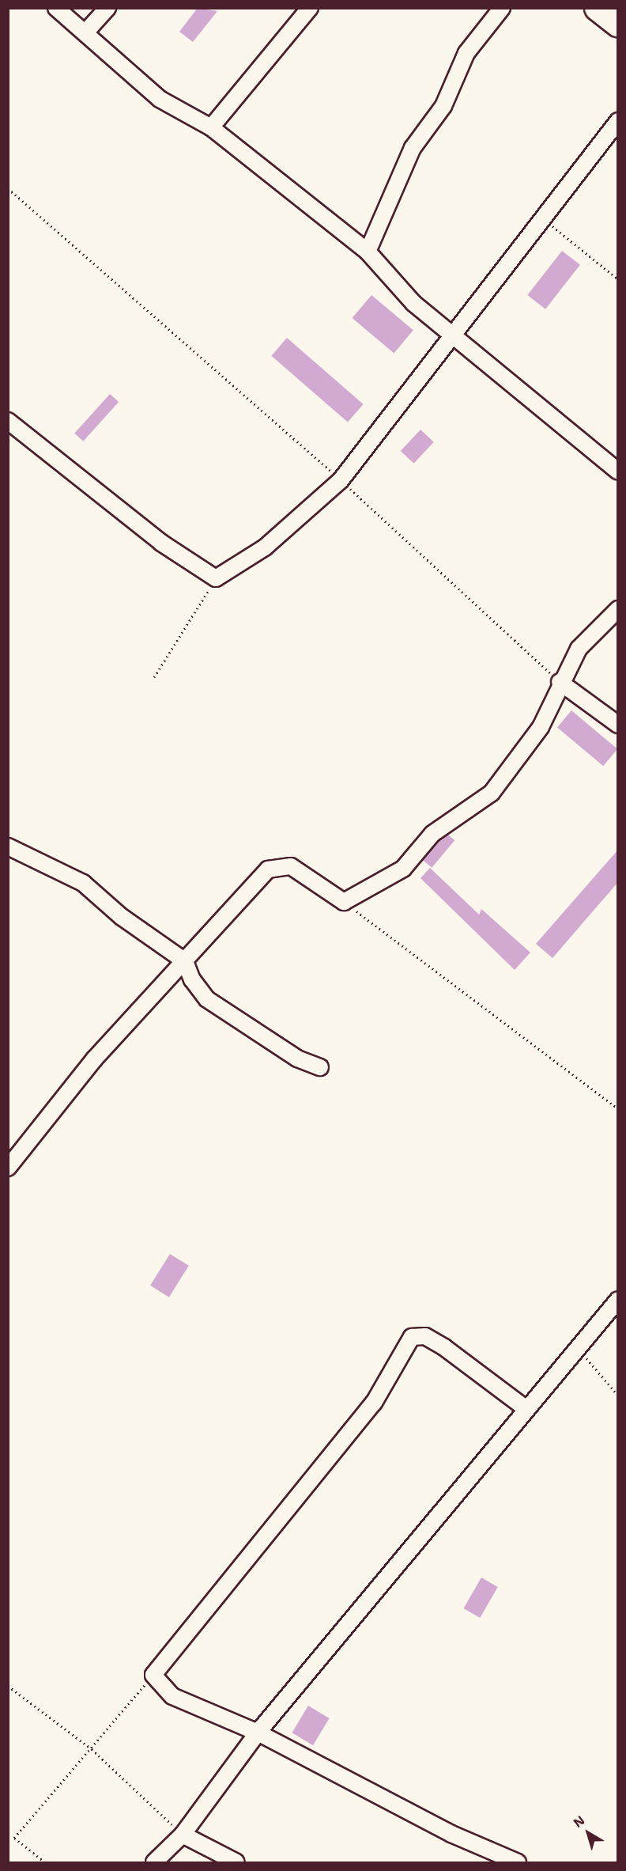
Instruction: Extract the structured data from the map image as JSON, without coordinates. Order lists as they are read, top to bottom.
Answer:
{
  "north": "top left"
}
